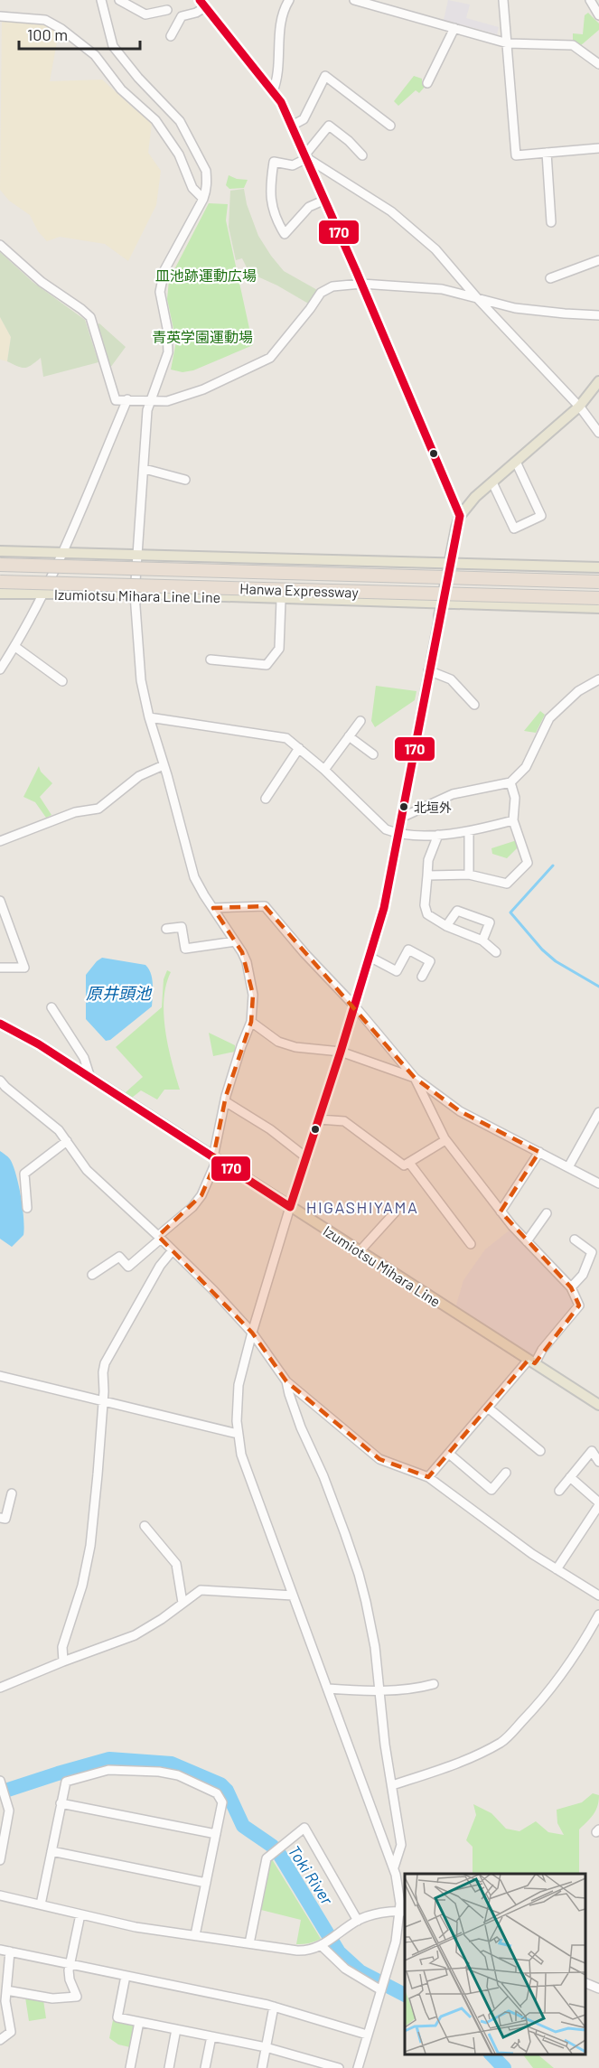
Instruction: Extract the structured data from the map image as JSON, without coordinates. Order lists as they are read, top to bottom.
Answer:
{
  "streets": {
    "highway": ["Hanwa Expressway"],
    "main road": ["Izumiotsu Mihara Line Line", "Izumiotsu Mihara Line"]
  },
  "districts": ["HIGASHIYAMA"],
  "water": ["原井頭池", "Toki River"],
  "parks": ["皿池跡運動広場", "青英学園運動場"],
  "places": ["北垣外"],
  "lines": ["transit line 170"],
  "scale_bar": "100 m"
}
